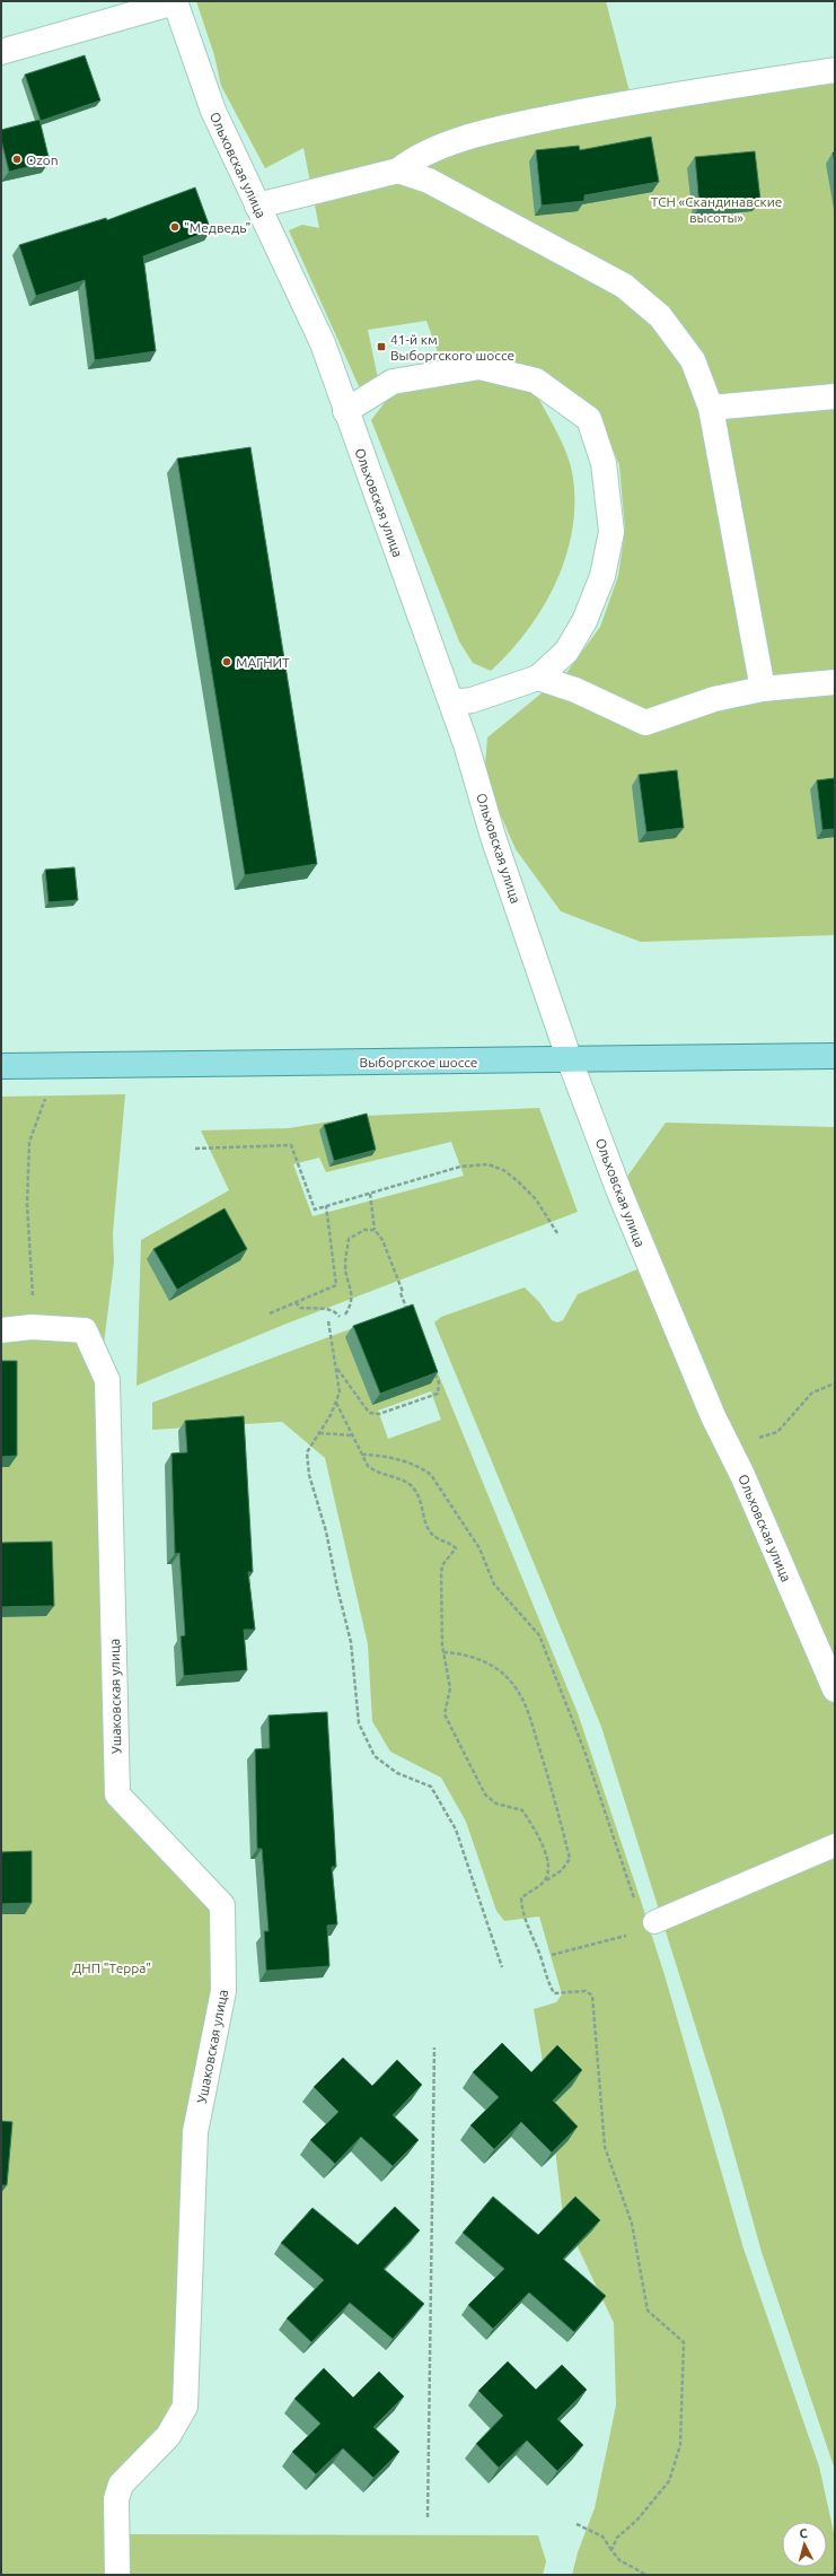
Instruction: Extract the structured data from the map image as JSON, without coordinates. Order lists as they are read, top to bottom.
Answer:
{
  "streets": {
    "main road": ["Выборгское шоссе"],
    "street": ["Ольховская улица", "Ушаковская улица"]
  },
  "crossings": [
    ["Ольховская улица", "Выборгское шоссе"]
  ],
  "parks": ["ТСН «Скандинавские высоты»", "ДНП \"Терра\""],
  "places": {
    "other": ["Ozon", "\"Медведь\"", "МАГНИТ"],
    "transit": ["41-й км Выборгского шоссе"]
  },
  "north": "top"
}
